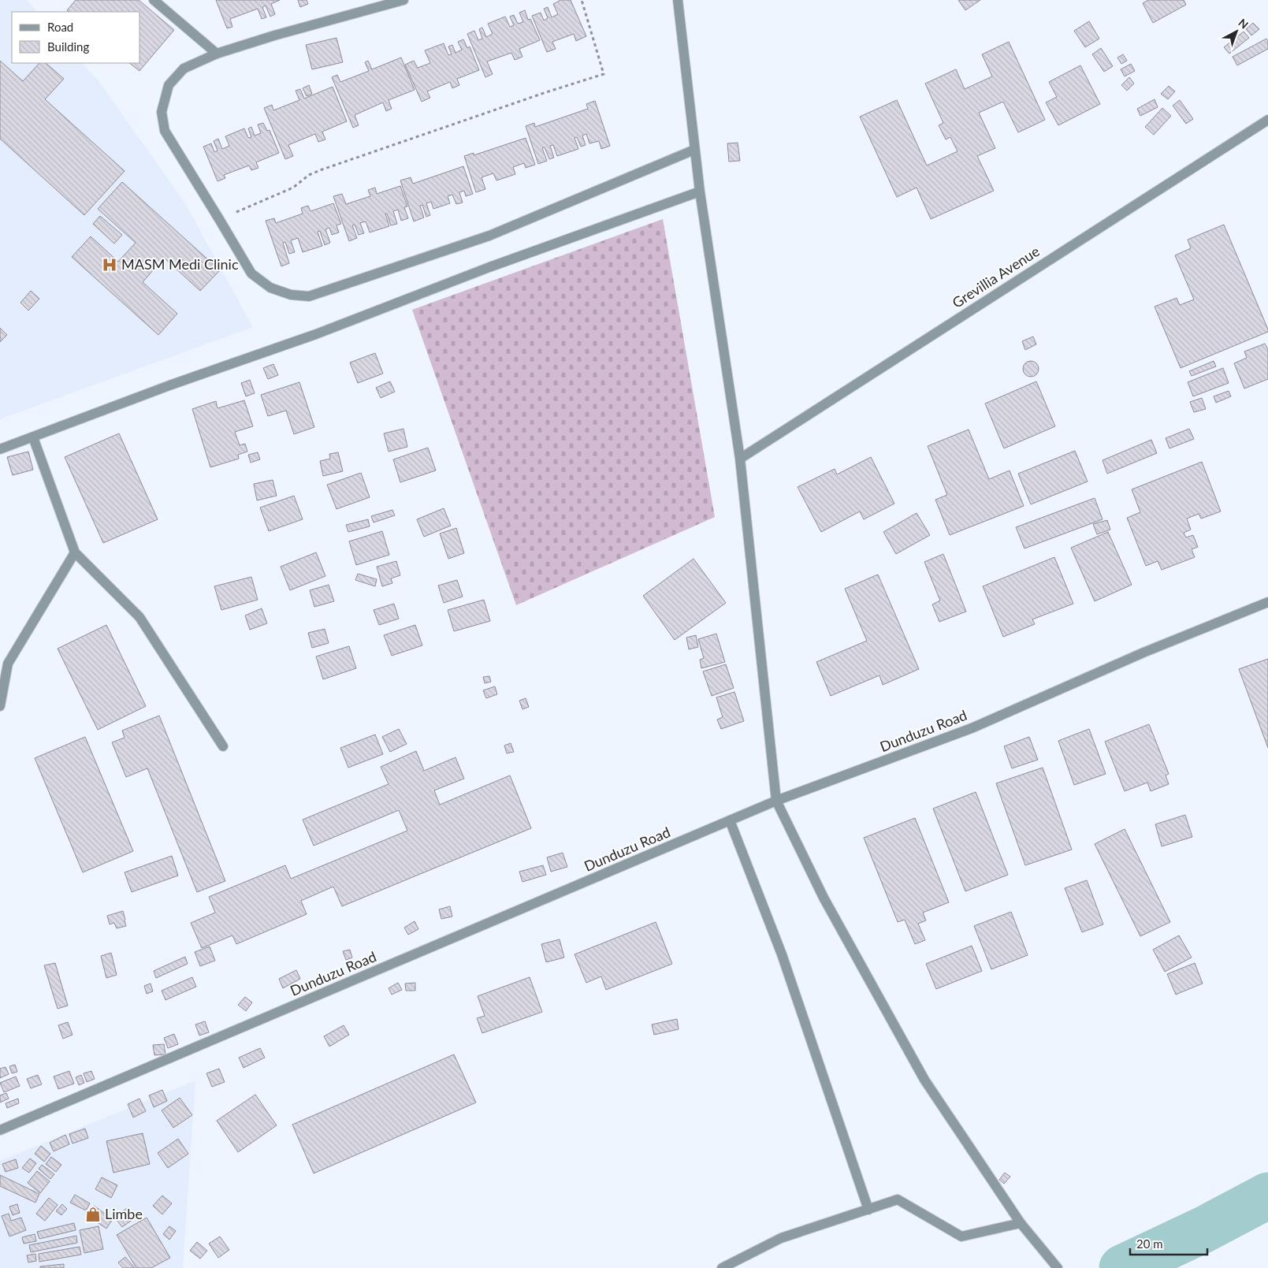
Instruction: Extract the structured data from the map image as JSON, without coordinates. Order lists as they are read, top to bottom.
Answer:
{
  "streets": {
    "street": ["Grevillia Avenue", "Dunduzu Road"]
  },
  "places": {
    "hospital": ["MASM Medi Clinic"],
    "shop": ["Limbe"]
  },
  "legend": ["Road", "Building"],
  "scale_bar": "20 m",
  "north": "top right"
}
